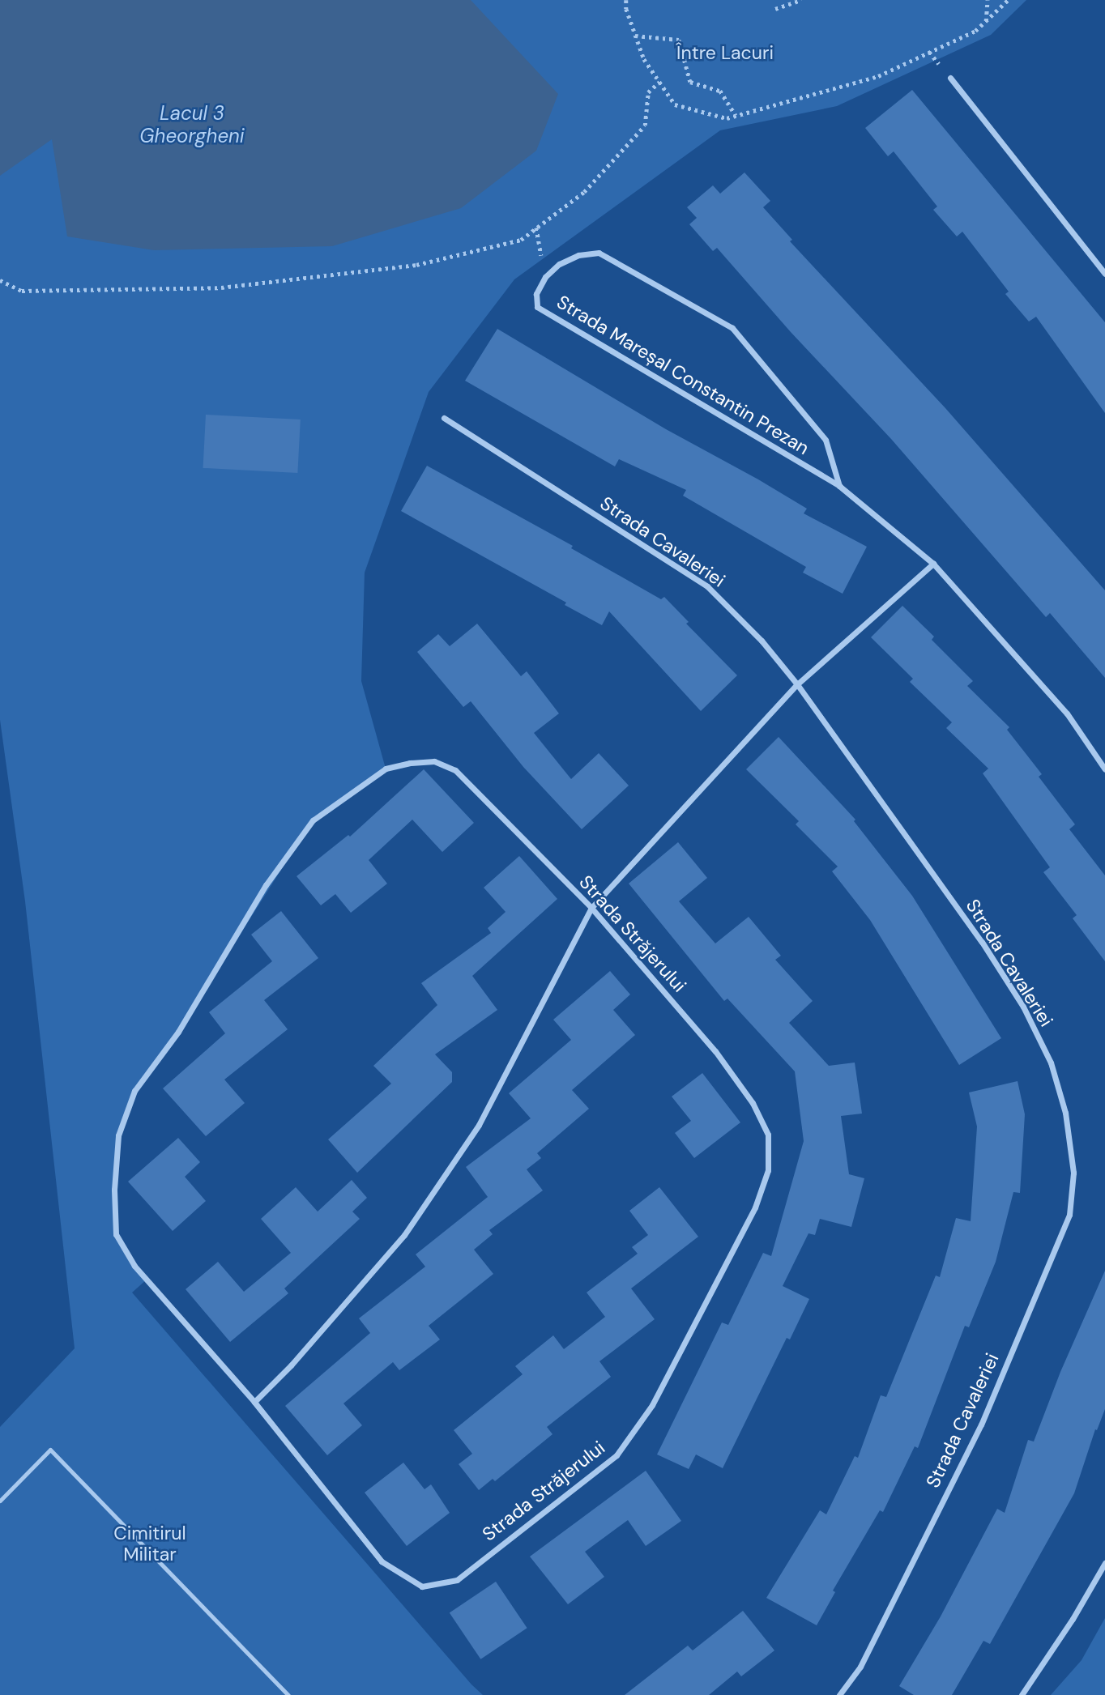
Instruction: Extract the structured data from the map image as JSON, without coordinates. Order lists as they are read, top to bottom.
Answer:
{
  "streets": {
    "street": ["Strada Mareșal Constantin Prezan", "Strada Cavaleriei", "Strada Străjerului"]
  },
  "water": ["Lacul 3 Gheorgheni"],
  "parks": ["Între Lacuri", "Cimitirul Militar"]
}
